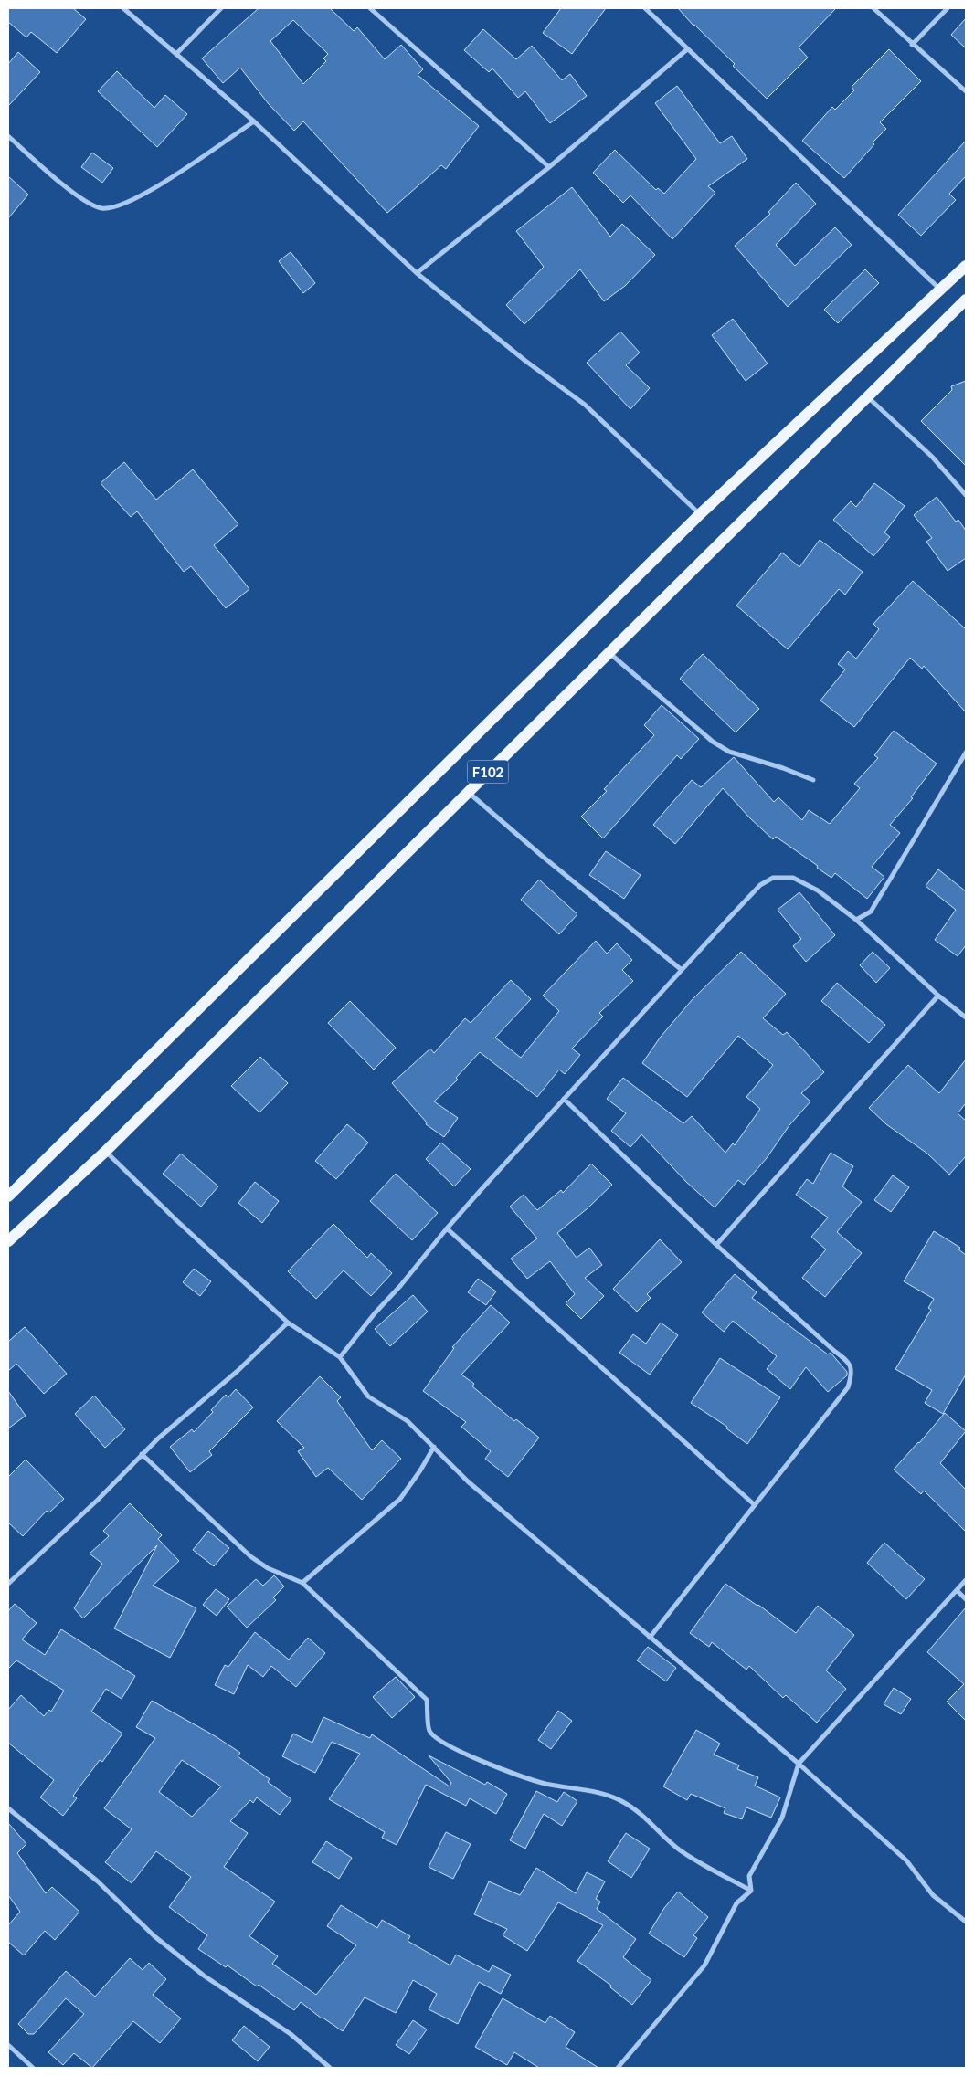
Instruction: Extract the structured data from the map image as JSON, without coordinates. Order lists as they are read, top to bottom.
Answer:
{
  "streets": {
    "main road": ["F102"]
  }
}
